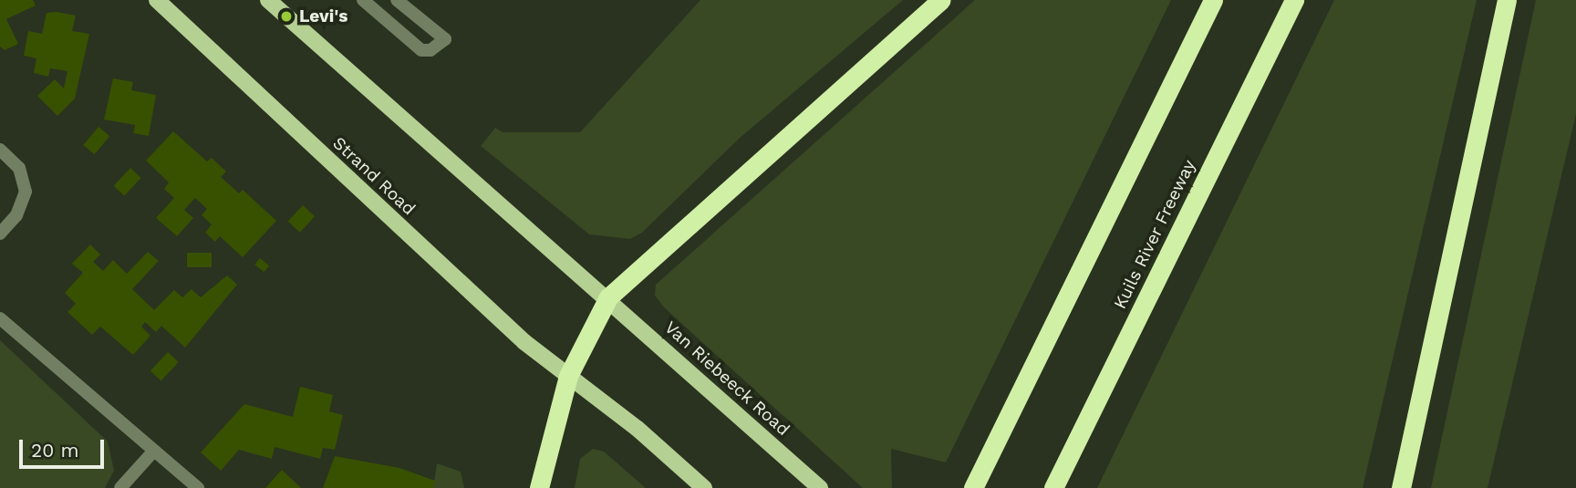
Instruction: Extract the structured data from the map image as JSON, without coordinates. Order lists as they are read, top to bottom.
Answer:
{
  "streets": {
    "highway": ["Kuils River Freeway"],
    "main road": ["Strand Road", "Van Riebeeck Road"]
  },
  "places": ["Levi's"],
  "scale_bar": "20 m"
}
